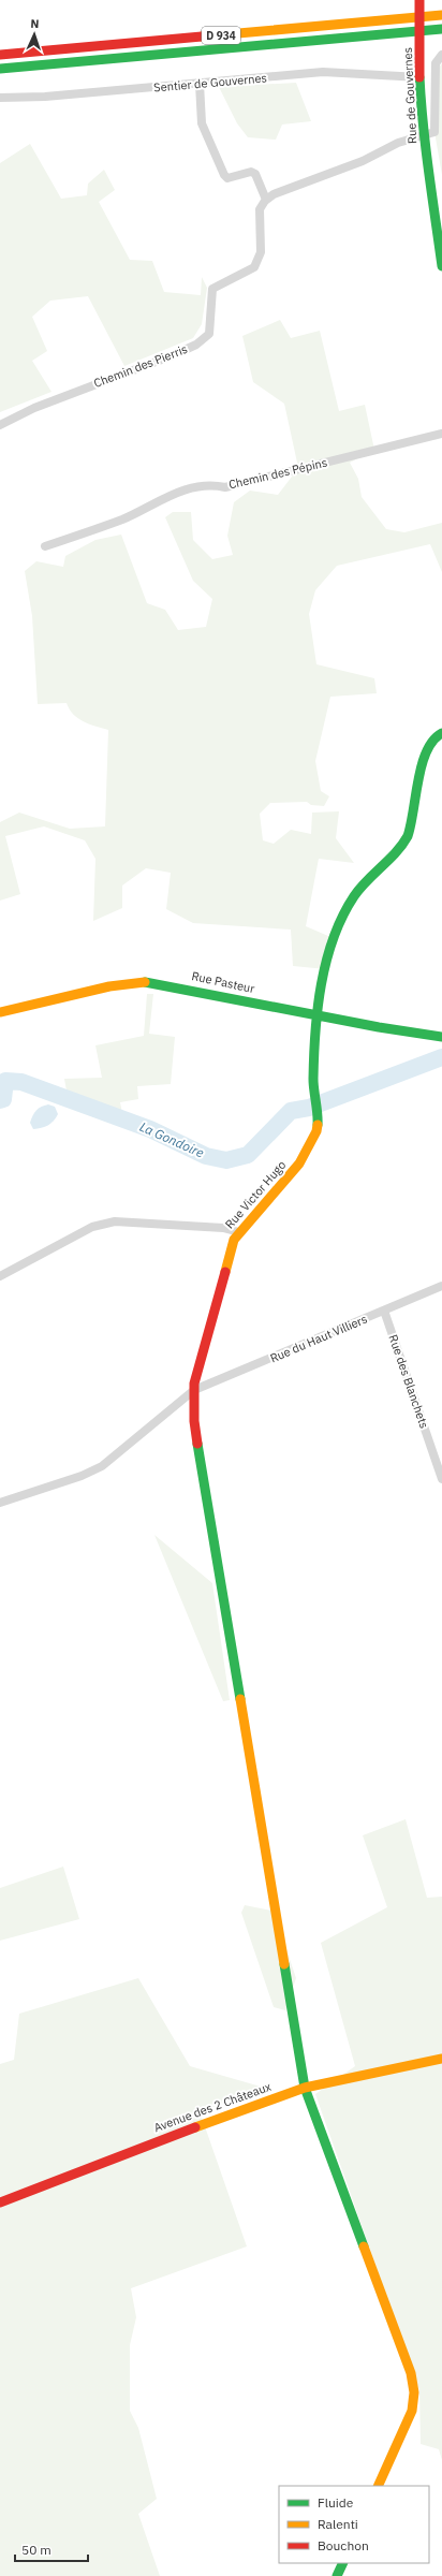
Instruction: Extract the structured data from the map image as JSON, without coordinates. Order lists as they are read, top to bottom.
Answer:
{
  "streets": {
    "main road": [
      "D 934",
      "Rue de Gouvernes",
      "Rue Pasteur",
      "Rue Victor Hugo",
      "Avenue des 2 Châteaux"
    ],
    "street": [
      "Sentier de Gouvernes",
      "Chemin des Pierris",
      "Chemin des Pépins",
      "Rue du Haut Villiers",
      "Rue des Blanchets"
    ]
  },
  "crossings": [
    ["Sentier de Gouvernes", "Rue de Gouvernes"],
    ["Rue Pasteur", "Rue Victor Hugo"],
    ["Rue Victor Hugo", "Rue du Haut Villiers"],
    ["Rue Victor Hugo", "Avenue des 2 Châteaux"],
    ["Rue du Haut Villiers", "Rue des Blanchets"]
  ],
  "water": ["La Gondoire"],
  "legend": ["Fluide", "Ralenti", "Bouchon"],
  "scale_bar": "50 m",
  "north": "top"
}
